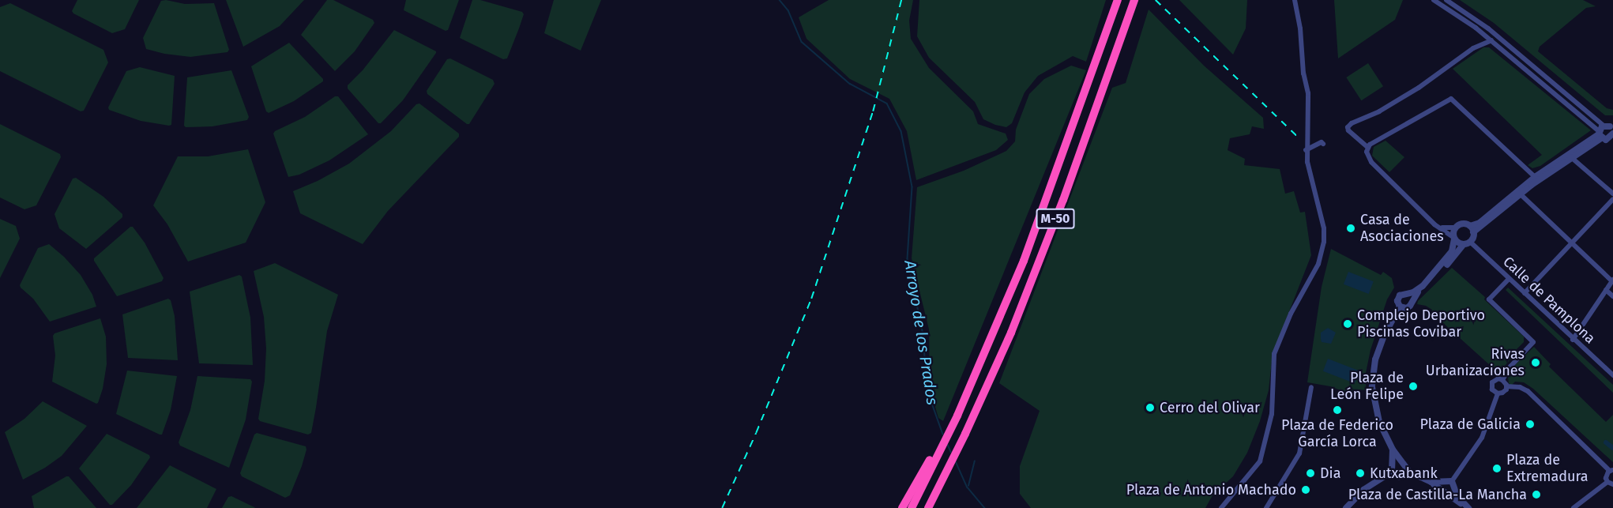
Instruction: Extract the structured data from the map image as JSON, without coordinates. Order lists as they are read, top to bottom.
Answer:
{
  "streets": {
    "highway": ["M-50"],
    "street": ["Calle de Pamplona"]
  },
  "water": ["Arroyo de los Prados"],
  "places": [
    "Casa de Asociaciones",
    "Complejo Deportivo Piscinas Covibar",
    "Rivas Urbanizaciones",
    "Plaza de León Felipe",
    "Cerro del Olivar",
    "Plaza de Federico García Lorca",
    "Plaza de Galicia",
    "Plaza de Extremadura",
    "Dia",
    "Kutxabank",
    "Plaza de Antonio Machado",
    "Plaza de Castilla-La Mancha"
  ]
}
